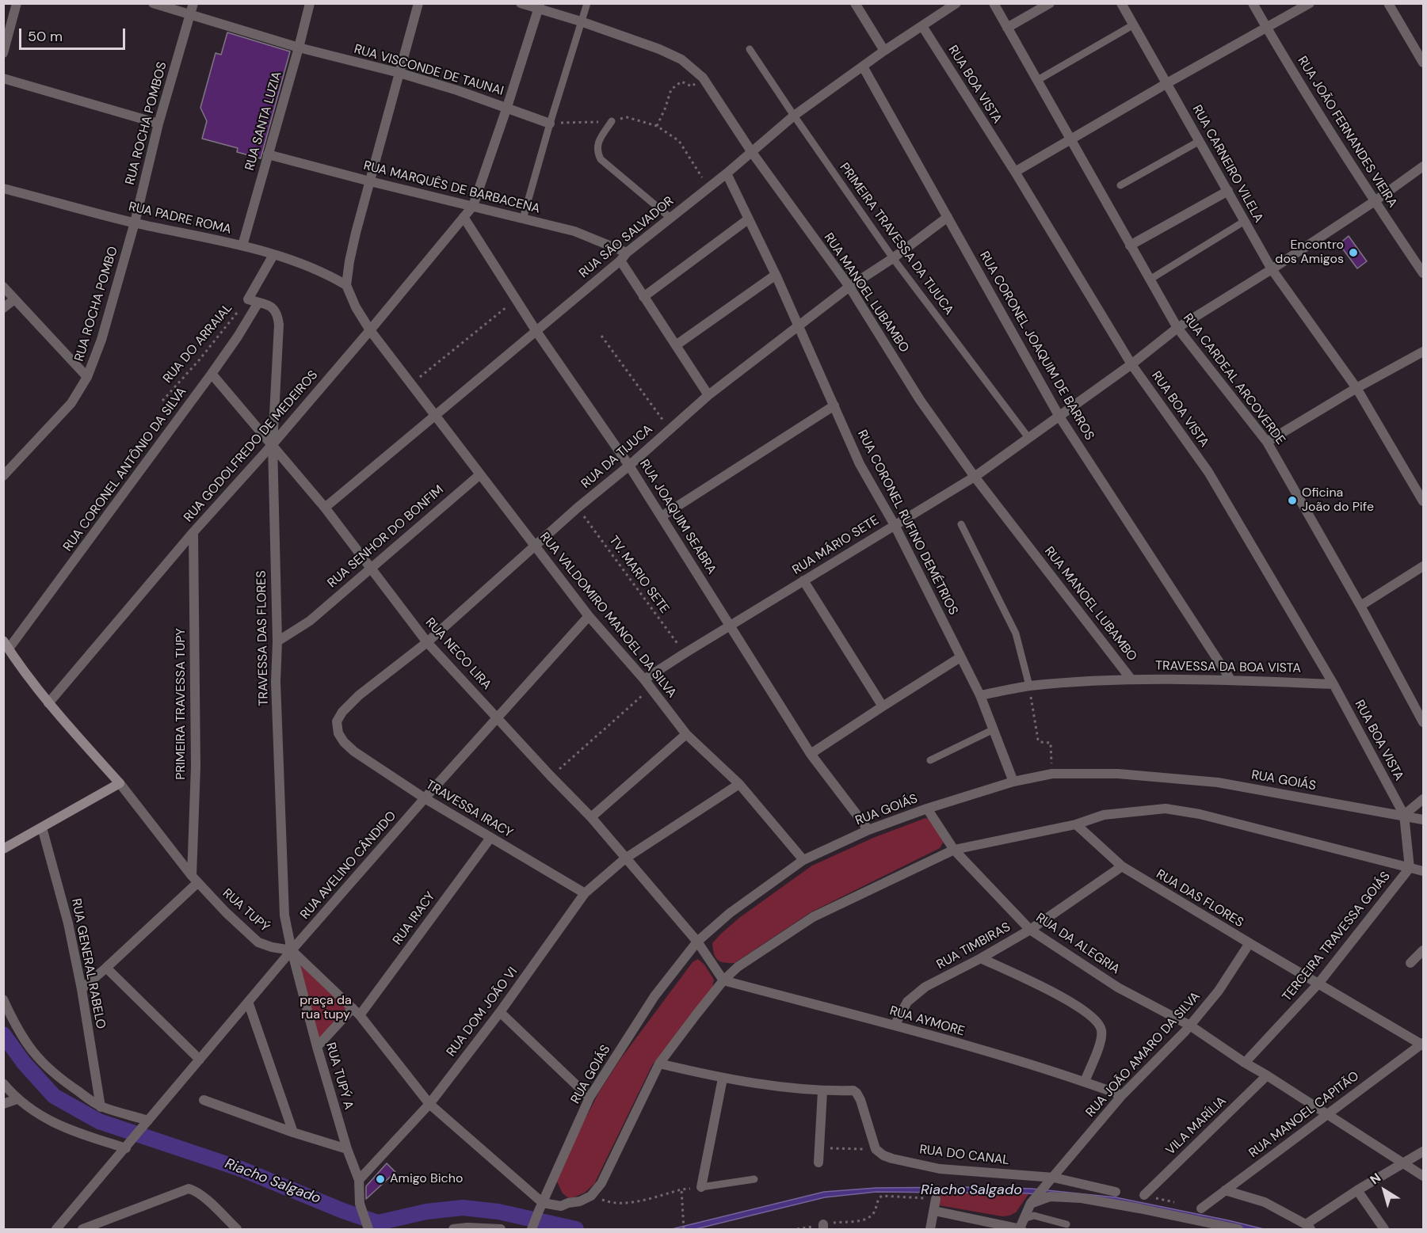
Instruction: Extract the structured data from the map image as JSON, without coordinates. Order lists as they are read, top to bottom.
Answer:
{
  "streets": {
    "street": [
      "RUA VISCONDE DE TAUNAI",
      "RUA BOA VISTA",
      "RUA SANTA LUZIA",
      "RUA ROCHA POMBOS",
      "RUA JOÃO FERNANDES VIEIRA",
      "RUA CARNEIRO VILELA",
      "RUA MARQUÊS DE BARBACENA",
      "RUA PADRE ROMA",
      "RUA SÃO SALVADOR",
      "RUA MANOEL LUBAMBO",
      "RUA ROCHA POMBO",
      "RUA CORONEL JOAQUIM DE BARROS",
      "RUA CARDEAL ARCOVERDE",
      "RUA GODOLFREDO DE MEDEIROS",
      "RUA DA TIJUCA",
      "RUA CORONEL ANTÔNIO DA SILVA",
      "RUA JOAQUIM SEABRA",
      "RUA CORONEL RUFINO DEMÉTRIOS",
      "RUA SENHOR DO BONFIM",
      "RUA MÁRIO SETE",
      "RUA VALDOMIRO MANOEL DA SILVA",
      "TRAVESSA DAS FLORES",
      "RUA NECO LIRA",
      "TRAVESSA DA BOA VISTA",
      "PRIMEIRA TRAVESSA TUPY",
      "RUA GOIÁS",
      "TRAVESSA IRACY",
      "RUA AVELINO CÂNDIDO",
      "RUA DAS FLORES",
      "RUA TUPÝ",
      "RUA IRACY",
      "TERCEIRA TRAVESSA GOIÁS",
      "RUA DA ALEGRIA",
      "RUA TIMBIRAS",
      "RUA GENERAL RABELO",
      "RUA DOM JOÃO VI",
      "RUA AYMORE",
      "RUA JOÃO AMARO DA SILVA",
      "RUA TUPÝ A",
      "RUA MANOEL CAPITÃO",
      "VILA MARÍLIA",
      "RUA DO CANAL"
    ],
    "lane": ["PRIMEIRA TRAVESSA DA TIJUCA"],
    "path": ["RUA DO ARRAIAL", "TV. MARIO SETE"]
  },
  "crossings": [
    ["RUA VISCONDE DE TAUNAI", "RUA SANTA LUZIA"],
    ["RUA VISCONDE DE TAUNAI", "RUA ROCHA POMBOS"],
    ["RUA BOA VISTA", "RUA SÃO SALVADOR"],
    ["RUA BOA VISTA", "RUA MÁRIO SETE"],
    ["RUA BOA VISTA", "TRAVESSA DA BOA VISTA"],
    ["RUA BOA VISTA", "RUA GOIÁS"],
    ["RUA SANTA LUZIA", "RUA MARQUÊS DE BARBACENA"],
    ["RUA SANTA LUZIA", "RUA PADRE ROMA"],
    ["RUA ROCHA POMBOS", "RUA PADRE ROMA"],
    ["RUA ROCHA POMBOS", "RUA ROCHA POMBO"],
    ["RUA JOÃO FERNANDES VIEIRA", "RUA MÁRIO SETE"],
    ["RUA CARNEIRO VILELA", "RUA MÁRIO SETE"],
    ["RUA MARQUÊS DE BARBACENA", "RUA SÃO SALVADOR"],
    ["RUA MARQUÊS DE BARBACENA", "RUA GODOLFREDO DE MEDEIROS"],
    ["RUA PADRE ROMA", "RUA ROCHA POMBO"],
    ["RUA PADRE ROMA", "RUA VALDOMIRO MANOEL DA SILVA"],
    ["RUA SÃO SALVADOR", "PRIMEIRA TRAVESSA DA TIJUCA"],
    ["RUA SÃO SALVADOR", "RUA MANOEL LUBAMBO"],
    ["RUA SÃO SALVADOR", "RUA CORONEL JOAQUIM DE BARROS"],
    ["RUA SÃO SALVADOR", "RUA JOAQUIM SEABRA"],
    ["RUA SÃO SALVADOR", "RUA CORONEL RUFINO DEMÉTRIOS"],
    ["RUA SÃO SALVADOR", "RUA VALDOMIRO MANOEL DA SILVA"],
    ["RUA SÃO SALVADOR", "RUA NECO LIRA"],
    ["PRIMEIRA TRAVESSA DA TIJUCA", "RUA DA TIJUCA"],
    ["PRIMEIRA TRAVESSA DA TIJUCA", "RUA MÁRIO SETE"],
    ["RUA MANOEL LUBAMBO", "RUA DA TIJUCA"],
    ["RUA MANOEL LUBAMBO", "RUA MÁRIO SETE"],
    ["RUA MANOEL LUBAMBO", "TRAVESSA DA BOA VISTA"],
    ["RUA CORONEL JOAQUIM DE BARROS", "RUA DA TIJUCA"],
    ["RUA CORONEL JOAQUIM DE BARROS", "RUA MÁRIO SETE"],
    ["RUA CORONEL JOAQUIM DE BARROS", "TRAVESSA DA BOA VISTA"],
    ["RUA CARDEAL ARCOVERDE", "RUA MÁRIO SETE"],
    ["RUA GODOLFREDO DE MEDEIROS", "RUA JOAQUIM SEABRA"],
    ["RUA GODOLFREDO DE MEDEIROS", "RUA VALDOMIRO MANOEL DA SILVA"],
    ["RUA GODOLFREDO DE MEDEIROS", "TRAVESSA DAS FLORES"],
    ["RUA GODOLFREDO DE MEDEIROS", "RUA NECO LIRA"],
    ["RUA GODOLFREDO DE MEDEIROS", "PRIMEIRA TRAVESSA TUPY"],
    ["RUA GODOLFREDO DE MEDEIROS", "RUA TUPÝ"],
    ["RUA DA TIJUCA", "RUA JOAQUIM SEABRA"],
    ["RUA DA TIJUCA", "RUA CORONEL RUFINO DEMÉTRIOS"],
    ["RUA DA TIJUCA", "TV. MARIO SETE"],
    ["RUA DA TIJUCA", "RUA VALDOMIRO MANOEL DA SILVA"],
    ["RUA DA TIJUCA", "RUA NECO LIRA"],
    ["RUA DA TIJUCA", "TRAVESSA IRACY"],
    ["RUA CORONEL ANTÔNIO DA SILVA", "TRAVESSA DAS FLORES"],
    ["RUA CORONEL ANTÔNIO DA SILVA", "RUA NECO LIRA"],
    ["RUA CORONEL ANTÔNIO DA SILVA", "RUA TUPÝ"],
    ["RUA JOAQUIM SEABRA", "RUA MÁRIO SETE"],
    ["RUA JOAQUIM SEABRA", "RUA GOIÁS"],
    ["RUA CORONEL RUFINO DEMÉTRIOS", "RUA MÁRIO SETE"],
    ["RUA CORONEL RUFINO DEMÉTRIOS", "TRAVESSA DA BOA VISTA"],
    ["RUA CORONEL RUFINO DEMÉTRIOS", "RUA GOIÁS"],
    ["RUA SENHOR DO BONFIM", "RUA VALDOMIRO MANOEL DA SILVA"],
    ["RUA SENHOR DO BONFIM", "TRAVESSA DAS FLORES"],
    ["RUA SENHOR DO BONFIM", "RUA NECO LIRA"],
    ["RUA MÁRIO SETE", "TV. MARIO SETE"],
    ["RUA MÁRIO SETE", "RUA VALDOMIRO MANOEL DA SILVA"],
    ["RUA VALDOMIRO MANOEL DA SILVA", "RUA GOIÁS"],
    ["RUA VALDOMIRO MANOEL DA SILVA", "RUA AVELINO CÂNDIDO"],
    ["RUA VALDOMIRO MANOEL DA SILVA", "RUA DOM JOÃO VI"],
    ["TRAVESSA DAS FLORES", "RUA NECO LIRA"],
    ["TRAVESSA DAS FLORES", "RUA AVELINO CÂNDIDO"],
    ["TRAVESSA DAS FLORES", "RUA TUPÝ"],
    ["TRAVESSA DAS FLORES", "RUA TUPÝ A"],
    ["RUA NECO LIRA", "RUA GOIÁS"],
    ["RUA NECO LIRA", "RUA AVELINO CÂNDIDO"],
    ["RUA NECO LIRA", "RUA DOM JOÃO VI"],
    ["RUA NECO LIRA", "RUA AYMORE"],
    ["PRIMEIRA TRAVESSA TUPY", "RUA TUPÝ"],
    ["RUA GOIÁS", "RUA DA ALEGRIA"],
    ["TRAVESSA IRACY", "RUA AVELINO CÂNDIDO"],
    ["TRAVESSA IRACY", "RUA IRACY"],
    ["TRAVESSA IRACY", "RUA DOM JOÃO VI"],
    ["RUA AVELINO CÂNDIDO", "RUA TUPÝ"],
    ["RUA AVELINO CÂNDIDO", "RUA TUPÝ A"],
    ["RUA DAS FLORES", "TERCEIRA TRAVESSA GOIÁS"],
    ["RUA DAS FLORES", "RUA TIMBIRAS"],
    ["RUA DAS FLORES", "RUA JOÃO AMARO DA SILVA"],
    ["RUA DAS FLORES", "RUA MANOEL CAPITÃO"],
    ["RUA TUPÝ", "RUA TUPÝ A"],
    ["RUA IRACY", "RUA TUPÝ A"],
    ["TERCEIRA TRAVESSA GOIÁS", "RUA DA ALEGRIA"],
    ["RUA DA ALEGRIA", "RUA TIMBIRAS"],
    ["RUA DA ALEGRIA", "RUA JOÃO AMARO DA SILVA"],
    ["RUA DA ALEGRIA", "RUA MANOEL CAPITÃO"],
    ["RUA DA ALEGRIA", "VILA MARÍLIA"],
    ["RUA TIMBIRAS", "RUA AYMORE"],
    ["RUA DOM JOÃO VI", "RUA TUPÝ A"],
    ["RUA AYMORE", "RUA JOÃO AMARO DA SILVA"],
    ["RUA JOÃO AMARO DA SILVA", "RUA DO CANAL"]
  ],
  "water": ["Riacho Salgado"],
  "parks": ["praça da rua tupy"],
  "places": ["Encontro dos Amigos", "Oficina João do Pife", "Amigo Bicho"],
  "scale_bar": "50 m",
  "north": "top left"
}
